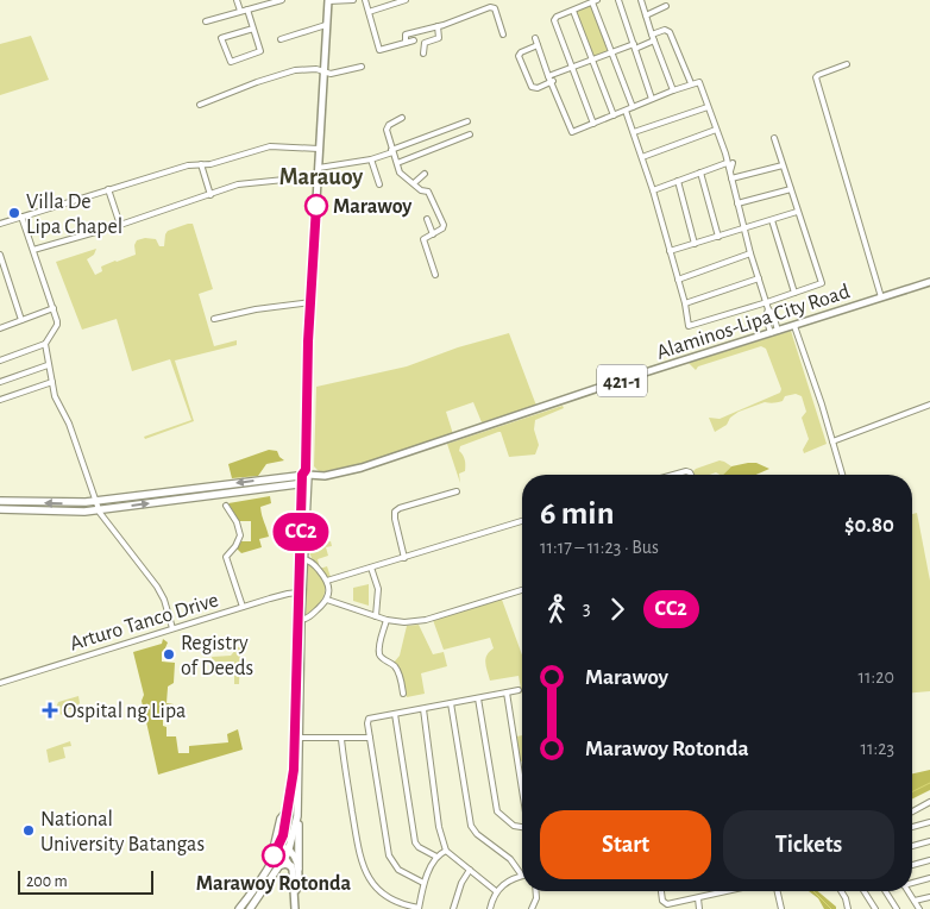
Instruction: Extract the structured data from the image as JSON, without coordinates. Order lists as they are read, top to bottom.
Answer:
{
  "streets": {
    "main road": ["Alaminos-Lipa City Road", "421-1"],
    "street": ["Arturo Tanco Drive"]
  },
  "districts": ["Marauoy"],
  "places": {
    "other": [
      "Marawoy",
      "Villa De Lipa Chapel",
      "Registry of Deeds",
      "National University Batangas",
      "Marawoy Rotonda"
    ],
    "health": ["Ospital ng Lipa"]
  },
  "lines": ["bus line CC2"],
  "scale_bar": "200 m",
  "page": {
    "on_map": "CC2",
    "heading": ["6 min", "11:17 – 11:23 · Bus", "$0.80"],
    "legs": ["3", "CC2"],
    "list": [
      {
        "name": "Marawoy",
        "value": "11:20"
      },
      {
        "name": "Marawoy Rotonda",
        "value": "11:23"
      }
    ],
    "buttons": ["Start", "Tickets"],
    "scale": "200 m"
  }
}
